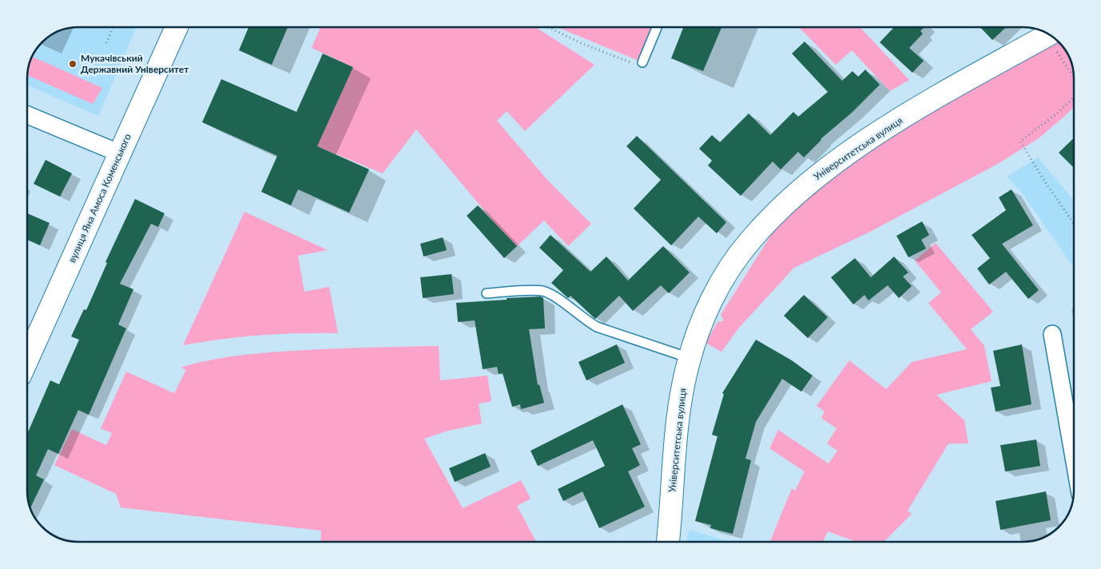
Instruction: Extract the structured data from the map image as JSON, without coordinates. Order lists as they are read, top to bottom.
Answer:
{
  "streets": {
    "main road": ["Університетська вулиця", "вулиця Яна Амоса Коменського"]
  },
  "places": ["Мукачівський Державний Університет"]
}
